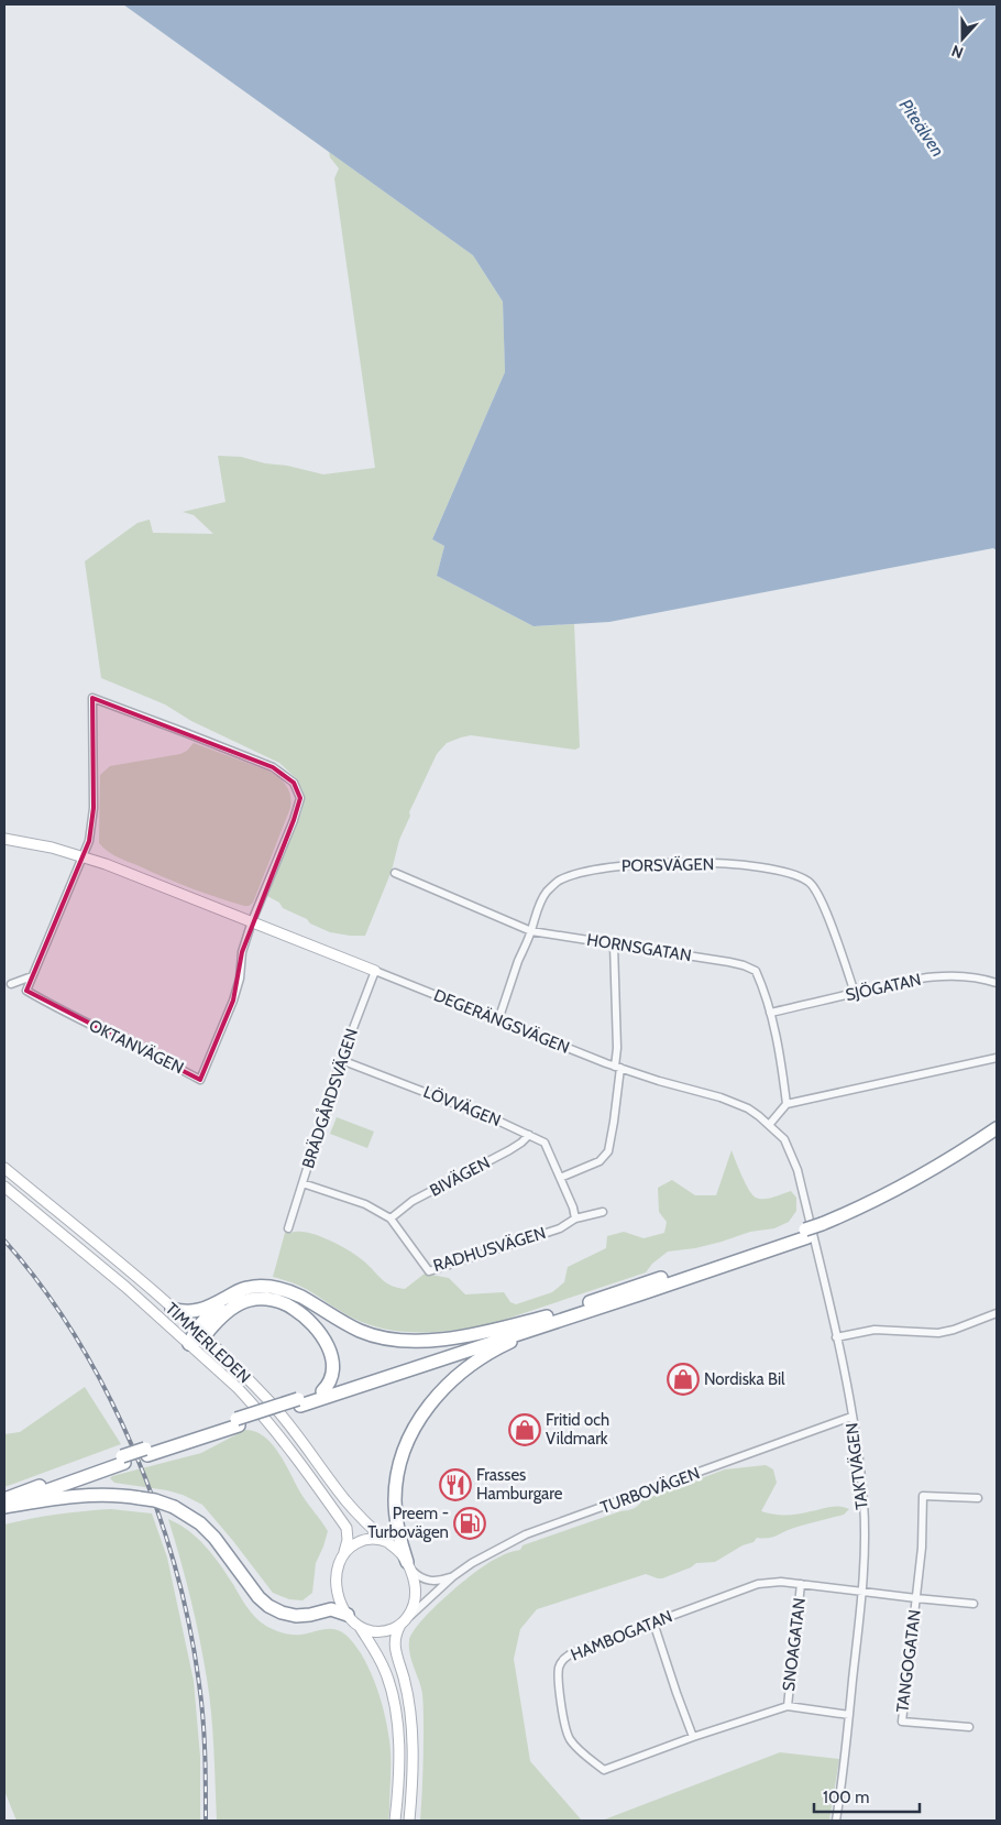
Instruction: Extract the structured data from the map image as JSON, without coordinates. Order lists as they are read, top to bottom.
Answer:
{
  "streets": {
    "main road": ["DEGERÄNGSVÄGEN", "TIMMERLEDEN"],
    "street": [
      "PORSVÄGEN",
      "HORNSGATAN",
      "SJÖGATAN",
      "OKTANVÄGEN",
      "BRÄDGÅRDSVÄGEN",
      "LÖVVÄGEN",
      "BIVÄGEN",
      "RADHUSVÄGEN",
      "TAKTVÄGEN",
      "TURBOVÄGEN",
      "HAMBOGATAN",
      "SNOAGATAN",
      "TANGOGATAN"
    ]
  },
  "crossings": [
    ["PORSVÄGEN", "HORNSGATAN"],
    ["PORSVÄGEN", "SJÖGATAN"],
    ["PORSVÄGEN", "DEGERÄNGSVÄGEN"],
    ["HORNSGATAN", "SJÖGATAN"],
    ["DEGERÄNGSVÄGEN", "OKTANVÄGEN"],
    ["DEGERÄNGSVÄGEN", "BRÄDGÅRDSVÄGEN"],
    ["DEGERÄNGSVÄGEN", "TAKTVÄGEN"],
    ["BRÄDGÅRDSVÄGEN", "LÖVVÄGEN"],
    ["BRÄDGÅRDSVÄGEN", "RADHUSVÄGEN"],
    ["LÖVVÄGEN", "BIVÄGEN"],
    ["BIVÄGEN", "RADHUSVÄGEN"],
    ["TIMMERLEDEN", "TURBOVÄGEN"],
    ["TAKTVÄGEN", "TURBOVÄGEN"],
    ["TAKTVÄGEN", "HAMBOGATAN"],
    ["TAKTVÄGEN", "TANGOGATAN"],
    ["HAMBOGATAN", "SNOAGATAN"],
    ["HAMBOGATAN", "TANGOGATAN"]
  ],
  "water": ["Piteälven"],
  "places": {
    "shop": ["Nordiska Bil", "Fritid och Vildmark"],
    "restaurant": ["Frasses Hamburgare"],
    "fuel station": ["Preem - Turbovägen"]
  },
  "scale_bar": "100 m",
  "north": "bottom"
}
